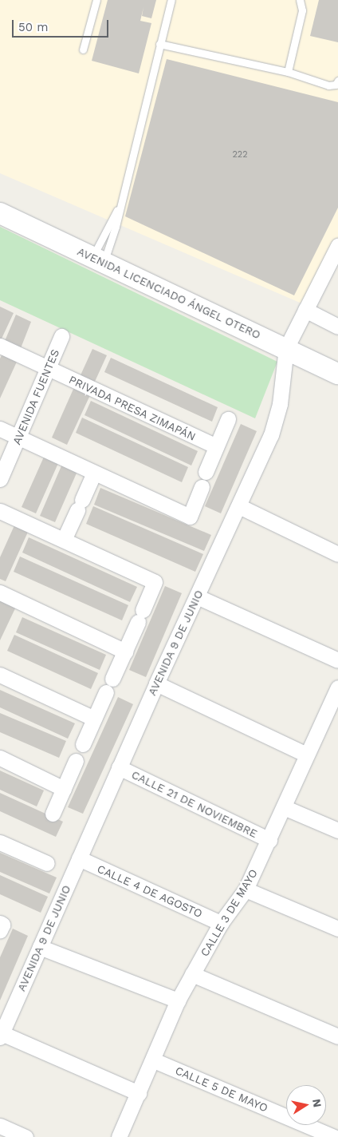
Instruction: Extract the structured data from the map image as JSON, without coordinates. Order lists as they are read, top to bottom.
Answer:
{
  "streets": {
    "main road": ["AVENIDA LICENCIADO ÁNGEL OTERO"],
    "street": [
      "AVENIDA FUENTES",
      "PRIVADA PRESA ZIMAPÁN",
      "AVENIDA 9 DE JUNIO",
      "CALLE 21 DE NOVIEMBRE",
      "CALLE 4 DE AGOSTO",
      "CALLE 3 DE MAYO",
      "CALLE 5 DE MAYO"
    ]
  },
  "crossings": [
    ["AVENIDA LICENCIADO ÁNGEL OTERO", "AVENIDA 9 DE JUNIO"],
    ["AVENIDA FUENTES", "PRIVADA PRESA ZIMAPÁN"],
    ["AVENIDA 9 DE JUNIO", "CALLE 21 DE NOVIEMBRE"],
    ["AVENIDA 9 DE JUNIO", "CALLE 4 DE AGOSTO"],
    ["CALLE 21 DE NOVIEMBRE", "CALLE 3 DE MAYO"],
    ["CALLE 4 DE AGOSTO", "CALLE 3 DE MAYO"],
    ["CALLE 3 DE MAYO", "CALLE 5 DE MAYO"]
  ],
  "house_numbers": ["222"],
  "scale_bar": "50 m",
  "north": "right"
}
